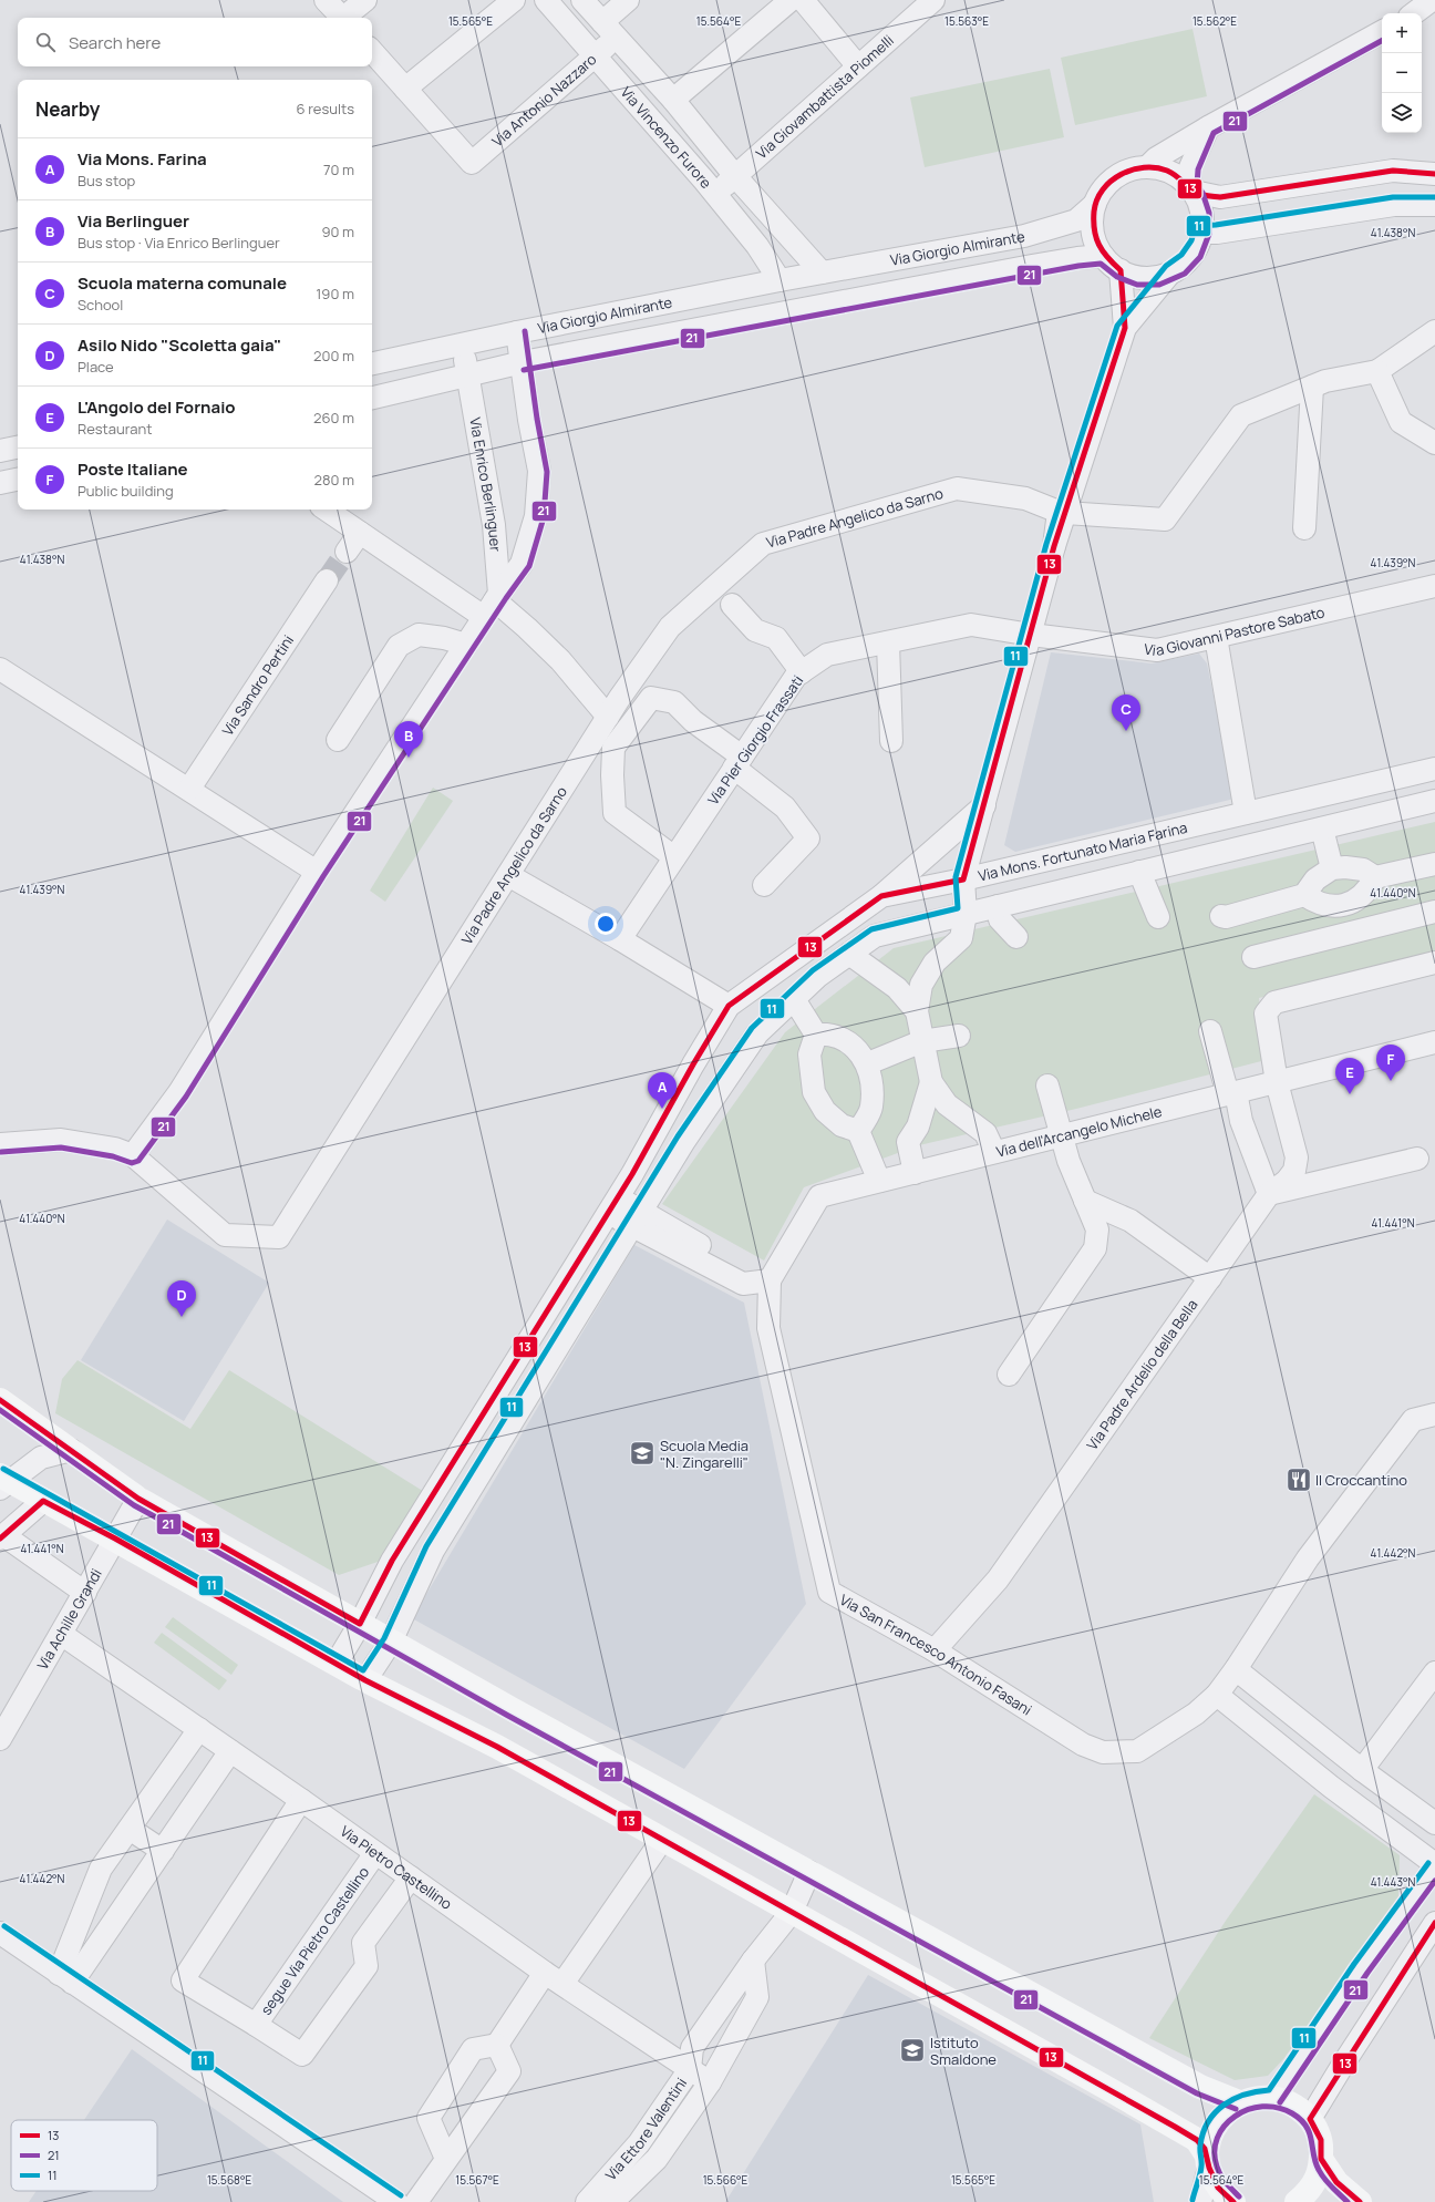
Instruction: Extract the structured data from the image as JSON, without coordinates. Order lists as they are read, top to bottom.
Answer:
{
  "streets": {
    "street": [
      "Via Giovambattista Piomelli",
      "Via Antonio Nazzaro",
      "Via Vincenzo Furore",
      "Via Giorgio Almirante",
      "Via Enrico Berlinguer",
      "Via Padre Angelico da Sarno",
      "Via Giovanni Pastore Sabato",
      "Via Sandro Pertini",
      "Via Pier Giorgio Frassati",
      "Via Mons. Fortunato Maria Farina",
      "Via dell'Arcangelo Michele",
      "Via Padre Ardelio della Bella",
      "Via Achille Grandi",
      "Via San Francesco Antonio Fasani",
      "Via Pietro Castellino",
      "segue Via Pietro Castellino",
      "Via Ettore Valentini"
    ]
  },
  "crossings": [
    ["Via Giovambattista Piomelli", "Via Vincenzo Furore"],
    ["Via Antonio Nazzaro", "Via Vincenzo Furore"],
    ["Via Vincenzo Furore", "Via Giorgio Almirante"],
    ["Via Giorgio Almirante", "Via Enrico Berlinguer"],
    ["Via Enrico Berlinguer", "Via Padre Angelico da Sarno"],
    ["Via Giovanni Pastore Sabato", "Via Pier Giorgio Frassati"],
    ["Via dell'Arcangelo Michele", "Via Padre Ardelio della Bella"],
    ["Via dell'Arcangelo Michele", "Via San Francesco Antonio Fasani"],
    ["Via Padre Ardelio della Bella", "Via San Francesco Antonio Fasani"],
    ["Via Achille Grandi", "Via Pietro Castellino"],
    ["Via Pietro Castellino", "segue Via Pietro Castellino"],
    ["Via Pietro Castellino", "Via Ettore Valentini"]
  ],
  "places": {
    "school or university": ["Scuola Media \"N. Zingarelli\"", "Istituto Smaldone"],
    "restaurant": ["Il Croccantino"]
  },
  "lines": ["transit line 21", "transit line 13", "transit line 11"],
  "legend": ["13", "21", "11"],
  "page": {
    "map_buttons": ["+", "−"],
    "search": "Search here",
    "heading": ["Nearby", "6 results"],
    "list": [
      {
        "mark": "A",
        "name": "Via Mons. Farina",
        "note": "Bus stop",
        "value": "70 m"
      },
      {
        "mark": "B",
        "name": "Via Berlinguer",
        "note": "Bus stop · Via Enrico Berlinguer",
        "value": "90 m"
      },
      {
        "mark": "C",
        "name": "Scuola materna comunale",
        "note": "School",
        "value": "190 m"
      },
      {
        "mark": "D",
        "name": "Asilo Nido \"Scoletta gaia\"",
        "note": "Place",
        "value": "200 m"
      },
      {
        "mark": "E",
        "name": "L'Angolo del Fornaio",
        "note": "Restaurant",
        "value": "260 m"
      },
      {
        "mark": "F",
        "name": "Poste Italiane",
        "note": "Public building",
        "value": "280 m"
      }
    ],
    "pins": [
      "C",
      "B",
      "F",
      "E",
      "A",
      "D"
    ]
  },
  "coordinates": [
    "15.565°E",
    "15.564°E",
    "15.563°E",
    "15.562°E",
    "41.438°N",
    "41.439°N",
    "41.440°N",
    "41.441°N",
    "41.442°N",
    "41.443°N",
    "15.568°E",
    "15.567°E",
    "15.566°E"
  ]
}
